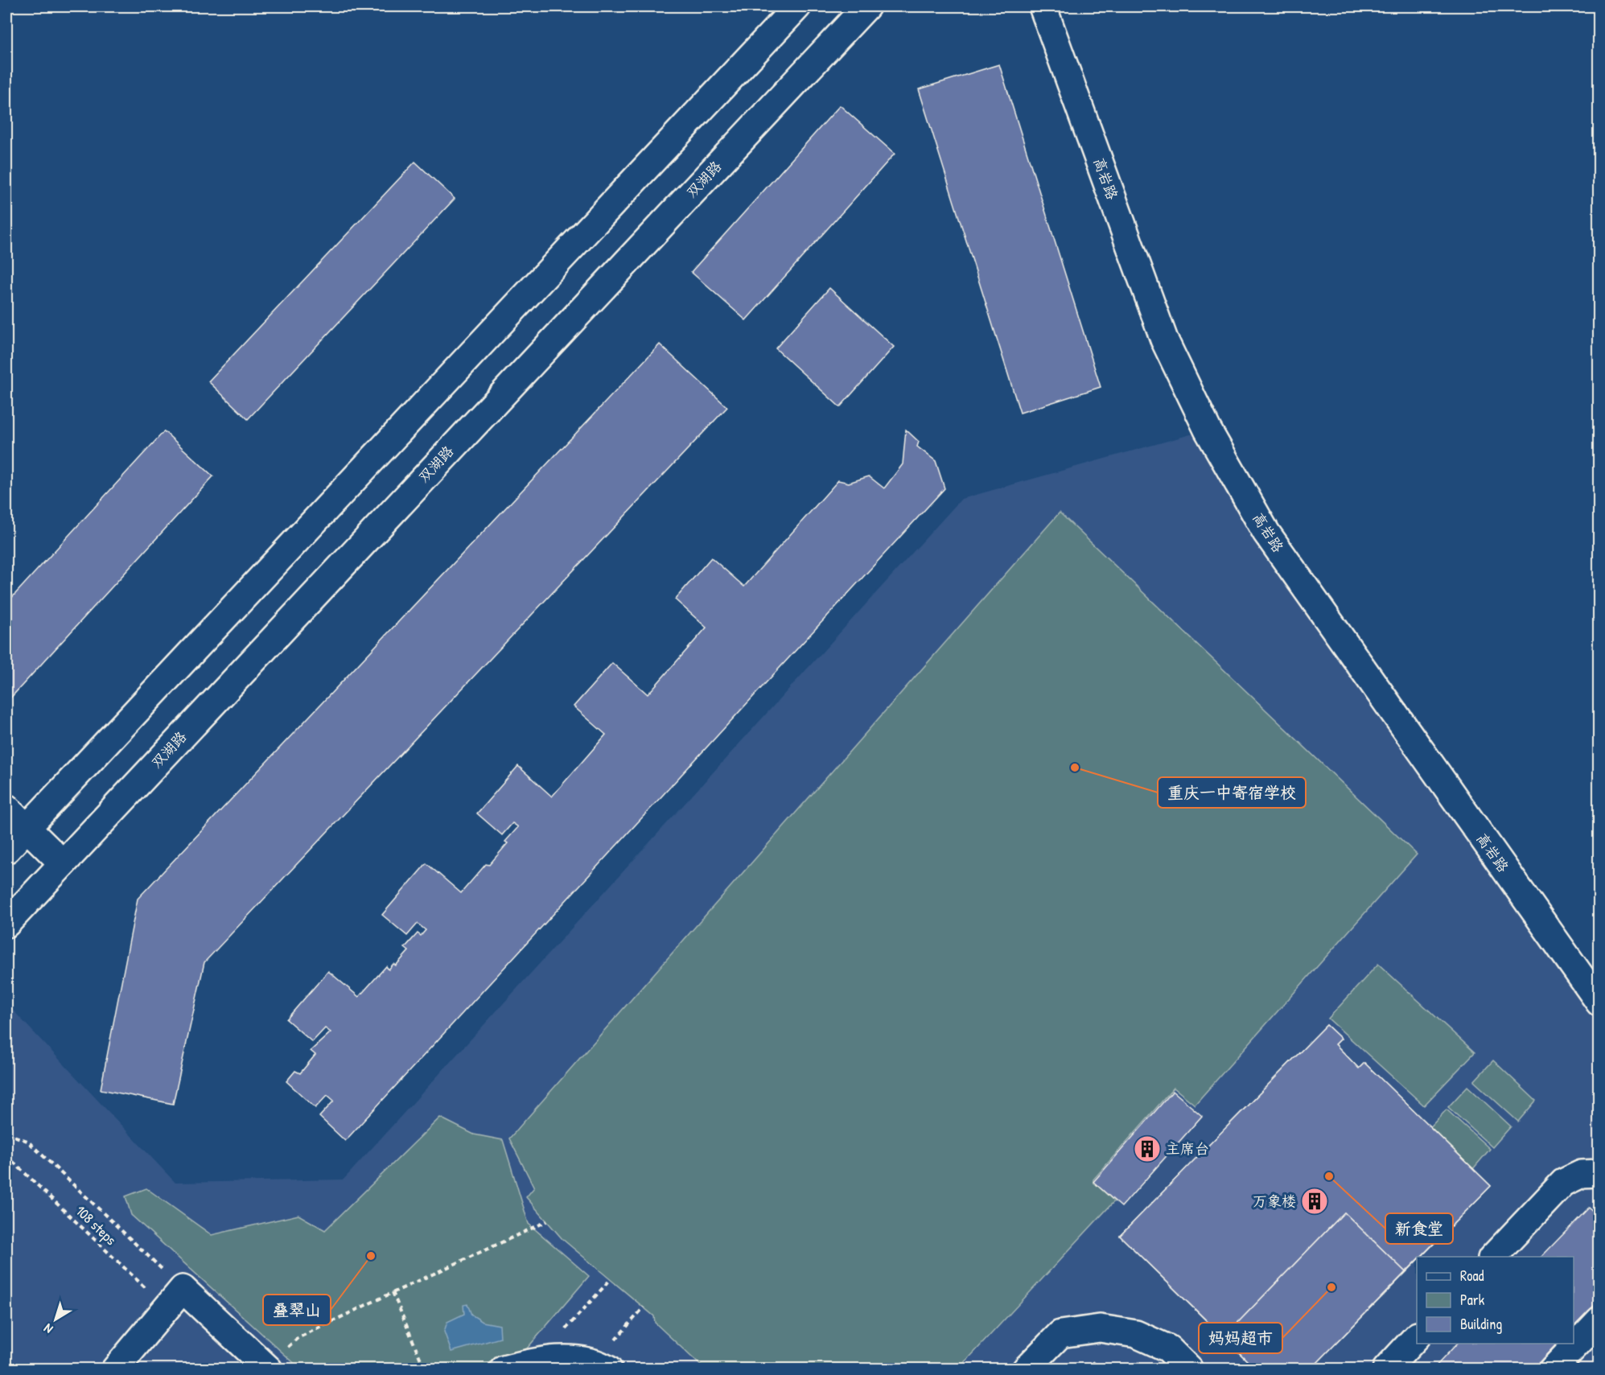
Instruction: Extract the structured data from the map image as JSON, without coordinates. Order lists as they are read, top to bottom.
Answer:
{
  "streets": {
    "main road": ["高岩路", "双湖路"],
    "path": ["108 steps"]
  },
  "places": {
    "other": [
      "重庆一中寄宿学校",
      "新食堂",
      "叠翠山",
      "妈妈超市"
    ],
    "building": ["主席台", "万象楼"]
  },
  "legend": ["Road", "Park", "Building"],
  "north": "bottom left"
}
